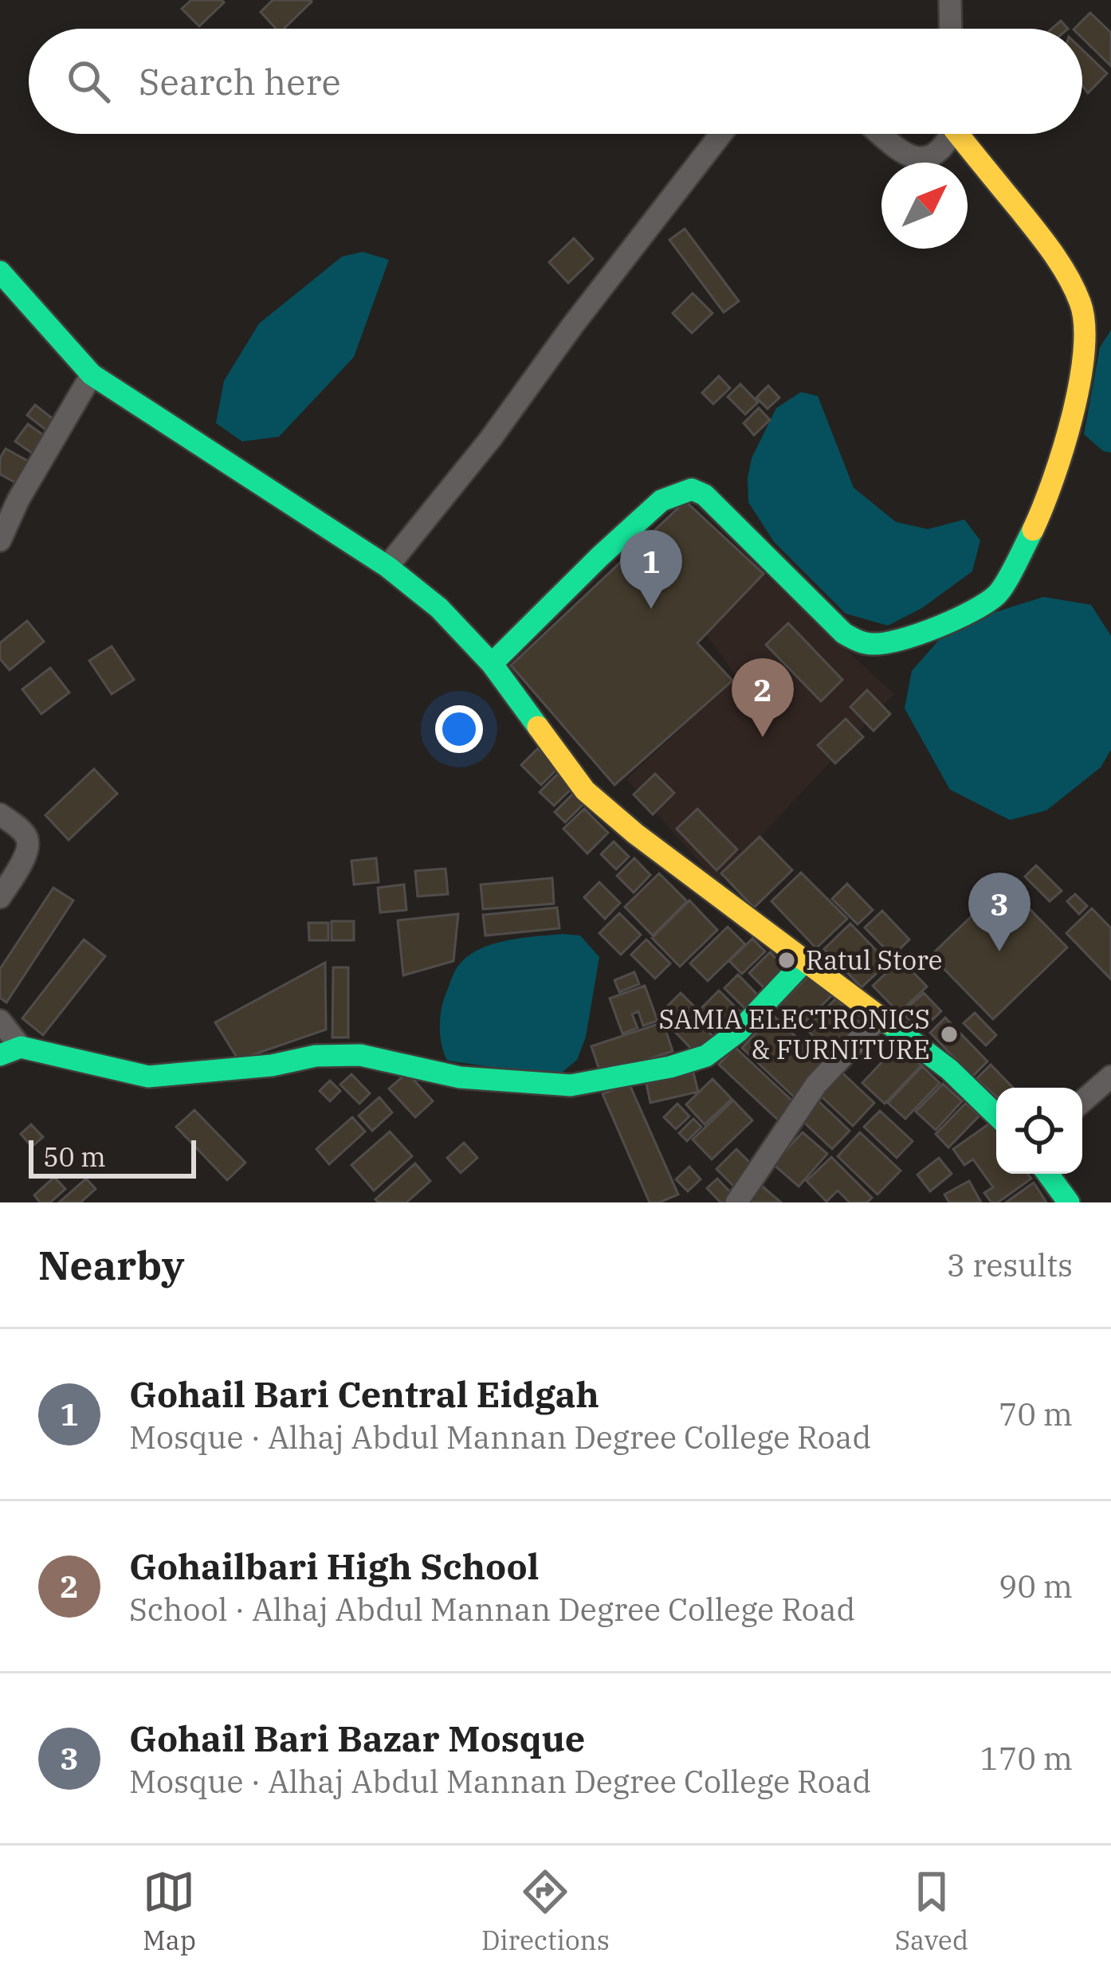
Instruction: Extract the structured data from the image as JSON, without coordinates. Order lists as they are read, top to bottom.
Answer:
{
  "places": ["Ratul Store", "SAMIA ELECTRONICS & FURNITURE"],
  "scale_bar": "50 m",
  "north": "top right",
  "page": {
    "search": "Search here",
    "pins": ["1", "2", "3"],
    "scale": "50 m",
    "heading": ["Nearby", "3 results"],
    "list": [
      {
        "mark": "1",
        "name": "Gohail Bari Central Eidgah",
        "note": "Mosque · Alhaj Abdul Mannan Degree College Road",
        "value": "70 m"
      },
      {
        "mark": "2",
        "name": "Gohailbari High School",
        "note": "School · Alhaj Abdul Mannan Degree College Road",
        "value": "90 m"
      },
      {
        "mark": "3",
        "name": "Gohail Bari Bazar Mosque",
        "note": "Mosque · Alhaj Abdul Mannan Degree College Road",
        "value": "170 m"
      }
    ],
    "nav": ["Map", "Directions", "Saved"]
  }
}
